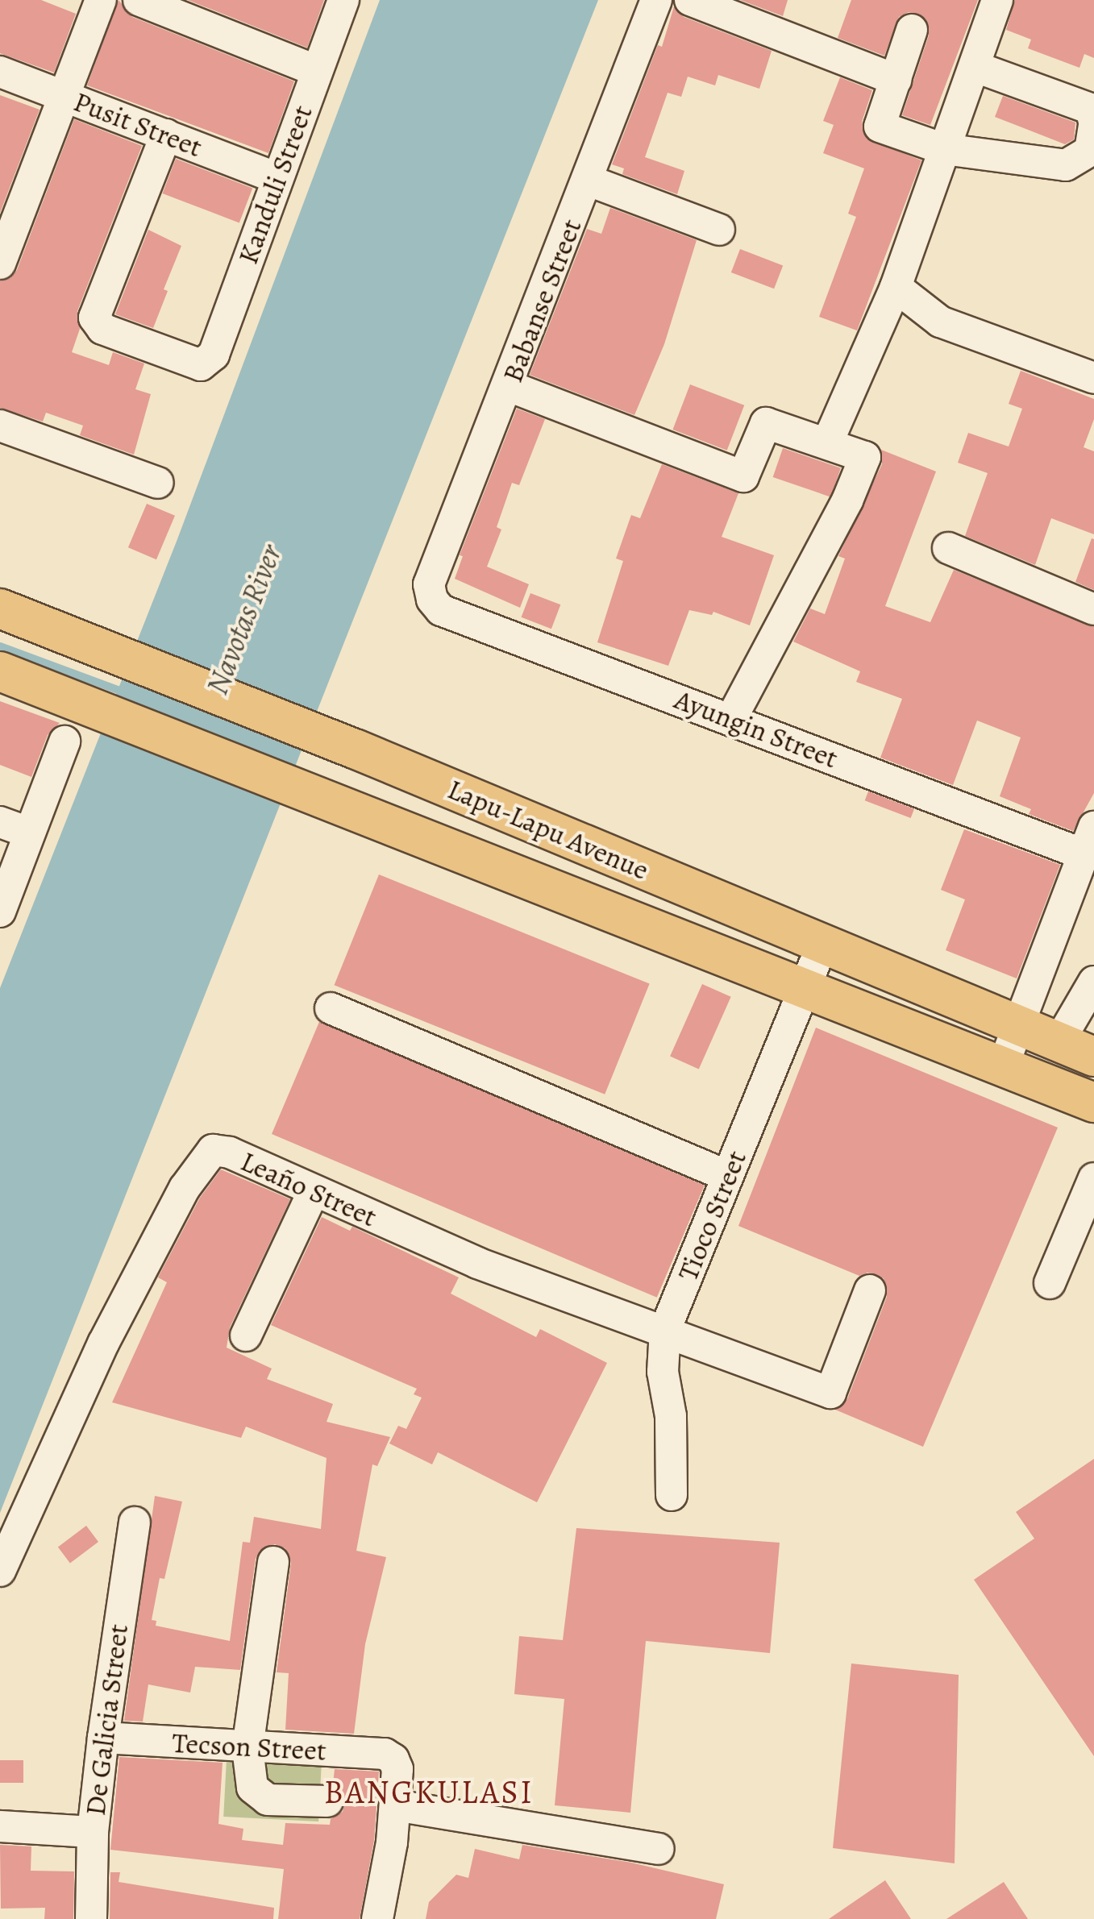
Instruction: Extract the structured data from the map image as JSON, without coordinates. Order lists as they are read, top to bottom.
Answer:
{
  "streets": {
    "main road": ["Lapu-Lapu Avenue"],
    "street": [
      "Pusit Street",
      "Kanduli Street",
      "Babanse Street",
      "Ayungin Street",
      "Leaño Street",
      "Tioco Street",
      "De Galicia Street",
      "Tecson Street"
    ]
  },
  "crossings": [
    ["Pusit Street", "Kanduli Street"],
    ["Babanse Street", "Ayungin Street"],
    ["Lapu-Lapu Avenue", "Tioco Street"],
    ["Leaño Street", "Tioco Street"],
    ["De Galicia Street", "Tecson Street"]
  ],
  "districts": ["BANGKULASI"],
  "water": ["Navotas River"]
}
